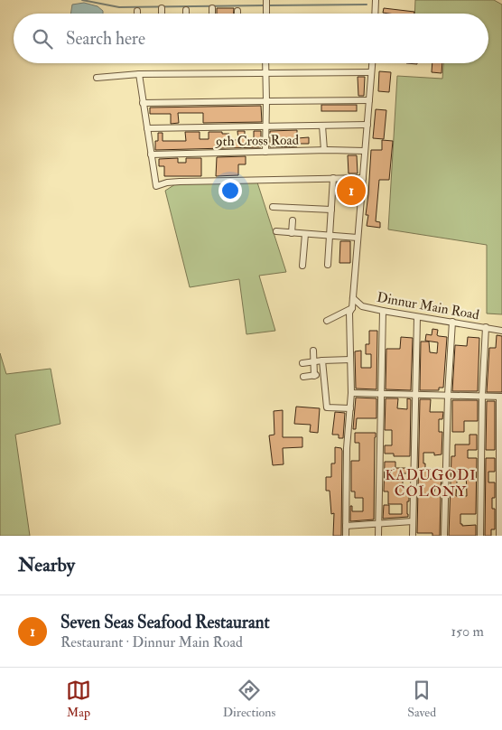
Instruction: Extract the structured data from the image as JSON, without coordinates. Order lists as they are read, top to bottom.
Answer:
{
  "streets": {
    "street": ["9th Cross Road", "Dinnur Main Road"]
  },
  "districts": ["KADUGODI COLONY"],
  "page": {
    "search": "Search here",
    "pins": "1",
    "heading": "Nearby",
    "list": [
      {
        "mark": "1",
        "name": "Seven Seas Seafood Restaurant",
        "note": "Restaurant · Dinnur Main Road",
        "value": "150 m"
      }
    ],
    "nav": ["Map", "Directions", "Saved"]
  }
}
